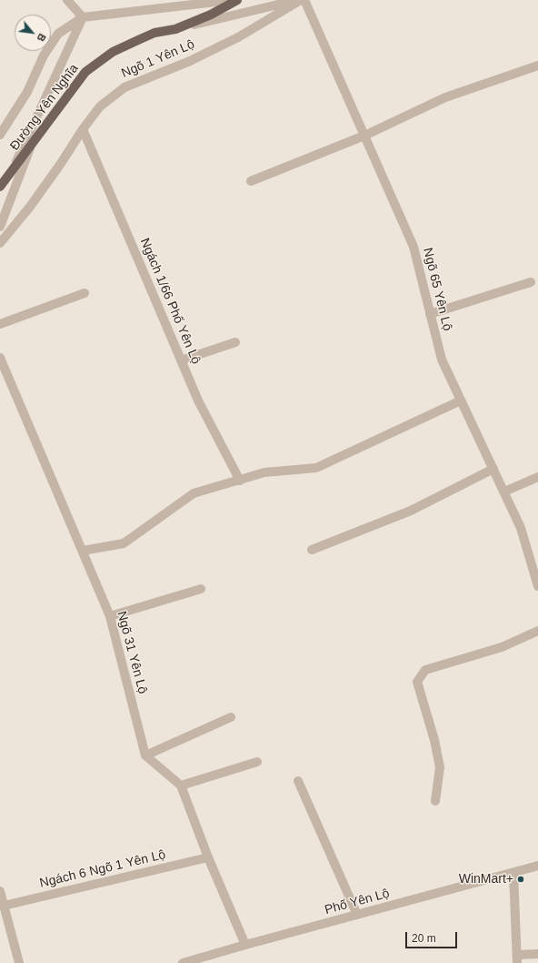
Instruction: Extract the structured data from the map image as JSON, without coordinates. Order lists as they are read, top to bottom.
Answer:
{
  "streets": {
    "main road": ["Đường Yên Nghĩa"],
    "street": [
      "Ngõ 1 Yên Lộ",
      "Ngõ 65 Yên Lộ",
      "Ngách 1/66 Phố Yên Lộ",
      "Ngõ 31 Yên Lộ",
      "Ngách 6 Ngõ 1 Yên Lộ",
      "Phố Yên Lộ"
    ]
  },
  "crossings": [
    ["Ngõ 1 Yên Lộ", "Ngách 1/66 Phố Yên Lộ"]
  ],
  "places": ["WinMart+"],
  "scale_bar": "20 m",
  "north": "bottom right"
}
